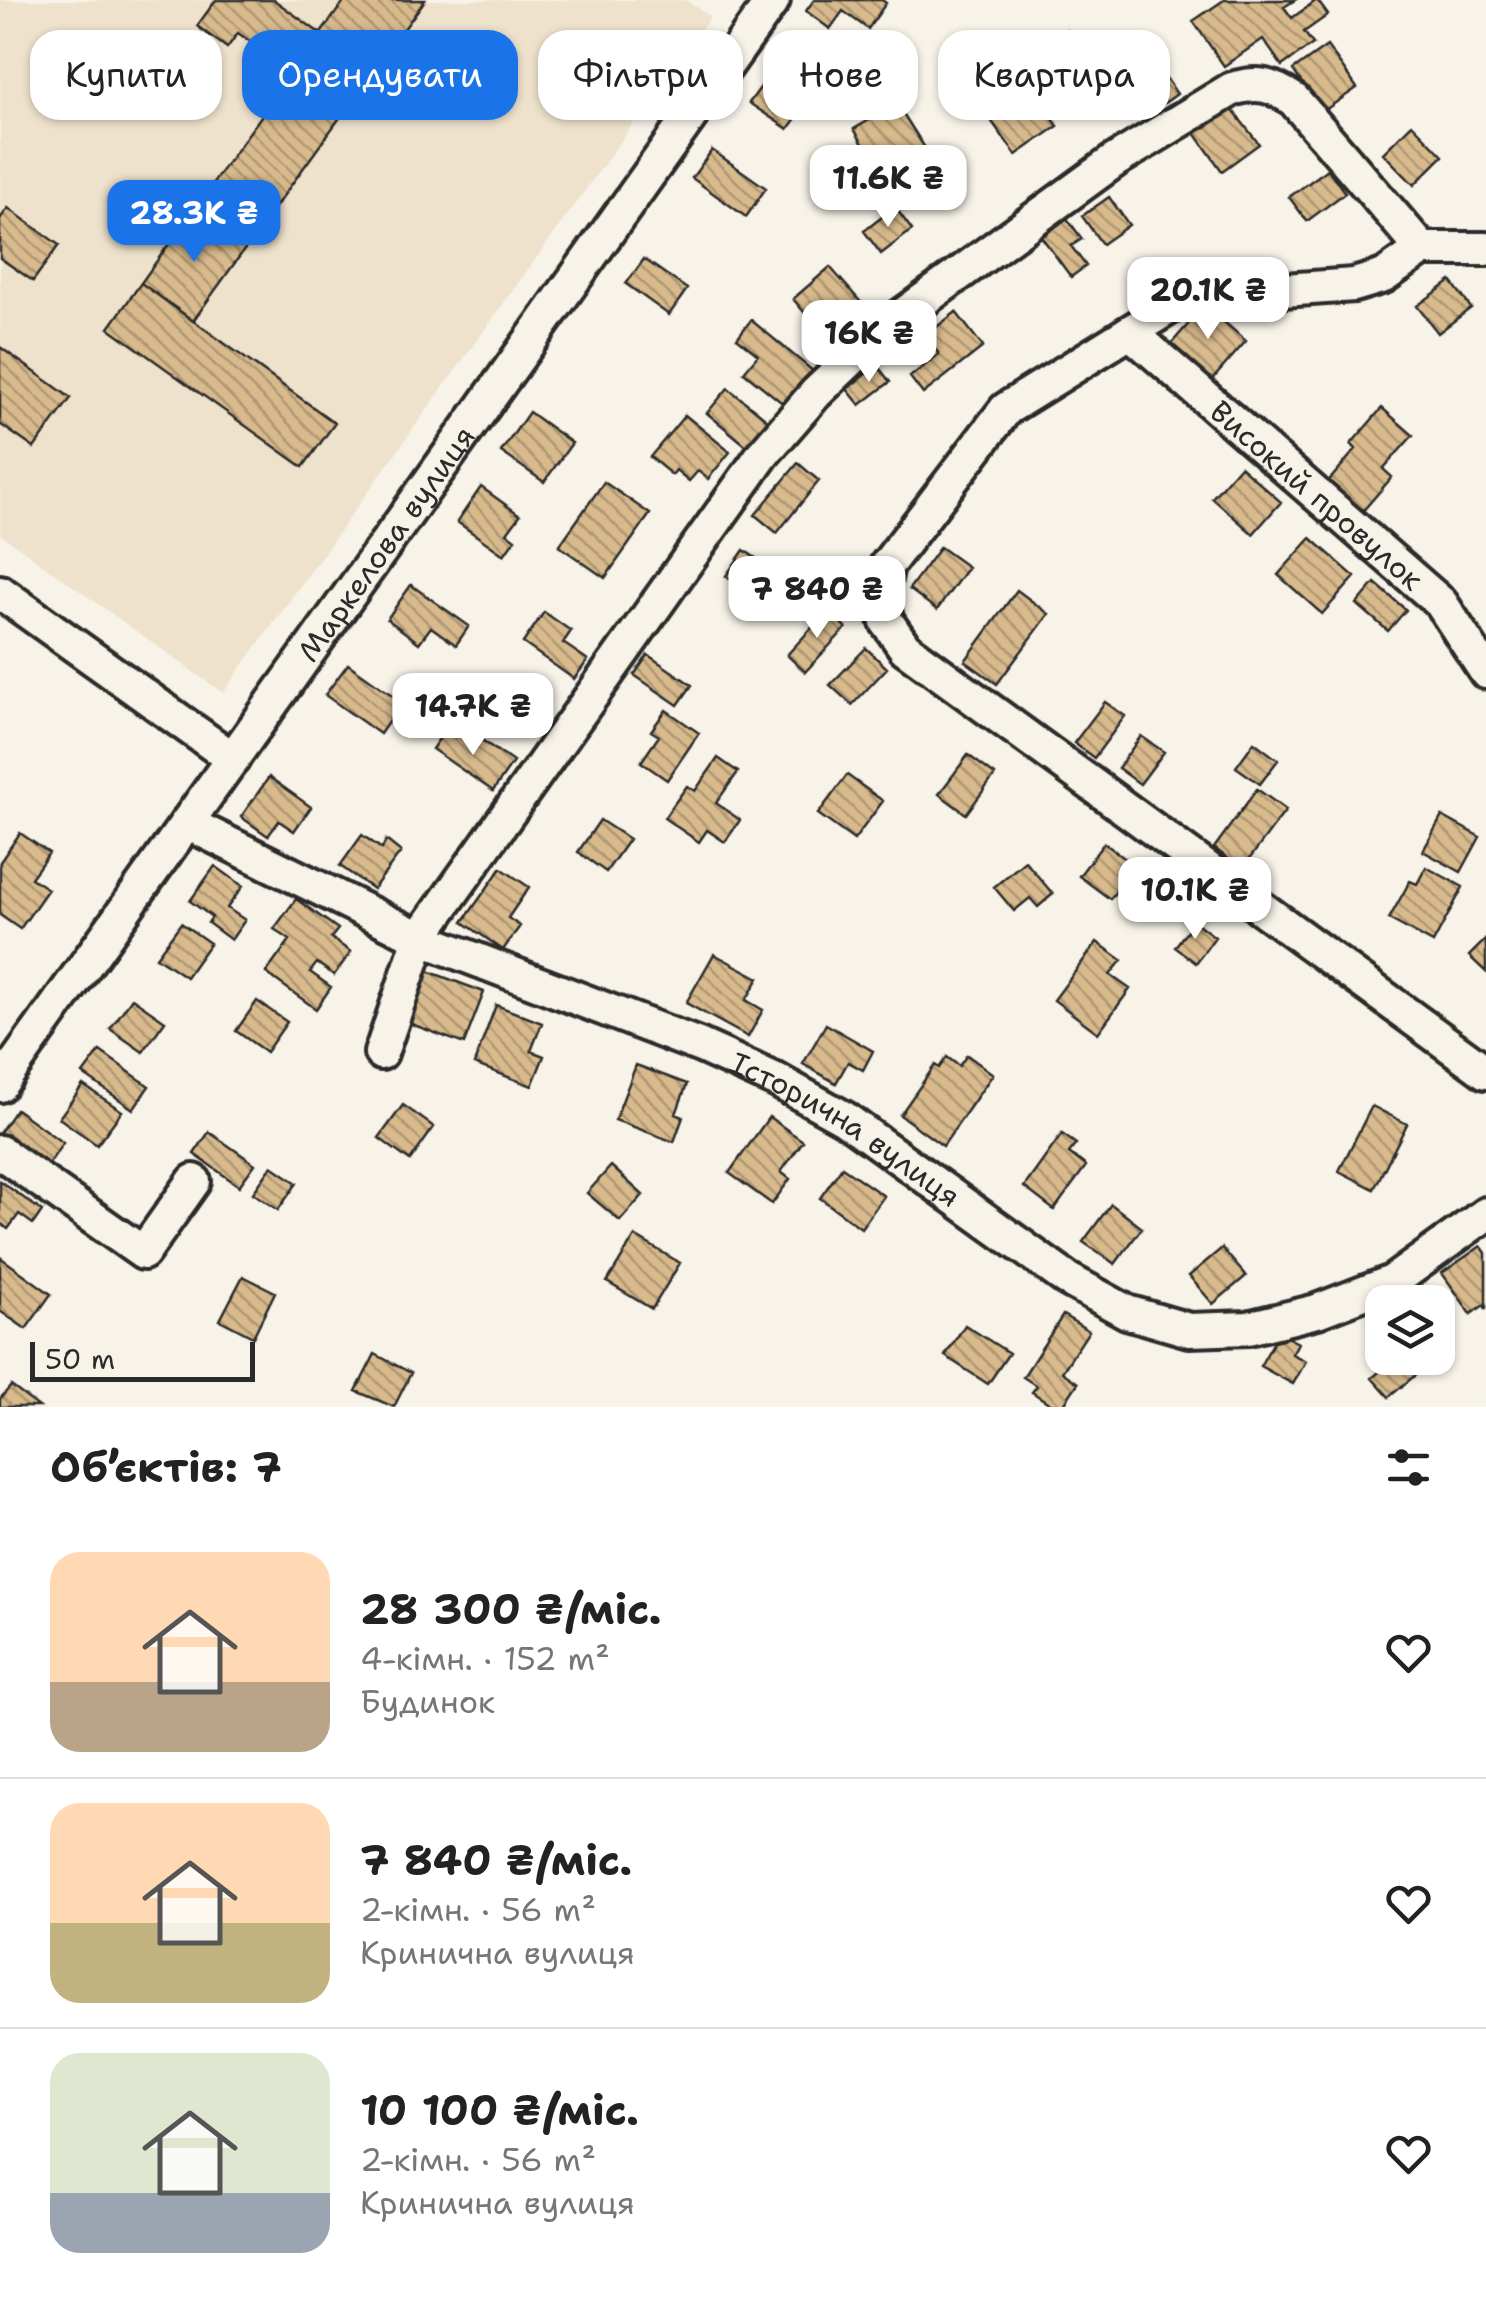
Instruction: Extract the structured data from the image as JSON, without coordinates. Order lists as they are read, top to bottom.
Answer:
{
  "streets": {
    "street": ["Високий провулок", "Маркелова вулиця", "Історична вулиця"]
  },
  "crossings": [
    ["Маркелова вулиця", "Історична вулиця"]
  ],
  "scale_bar": "50 m",
  "page": {
    "chip": [
      "Купити",
      "Орендувати",
      "Фільтри",
      "Нове",
      "Квартира"
    ],
    "price": [
      "11.6K ₴",
      "28.3K ₴",
      "20.1K ₴",
      "16K ₴",
      "7 840 ₴",
      "14.7K ₴",
      "10.1K ₴"
    ],
    "scale": "50 m",
    "heading": "Об’єктів: 7",
    "list": [
      {
        "name": "28 300 ₴/міс.",
        "note": "4-кімн. · 152 m² · Будинок"
      },
      {
        "name": "7 840 ₴/міс.",
        "note": "2-кімн. · 56 m² · Кринична вулиця"
      },
      {
        "name": "10 100 ₴/міс.",
        "note": "2-кімн. · 56 m² · Кринична вулиця"
      }
    ]
  }
}
